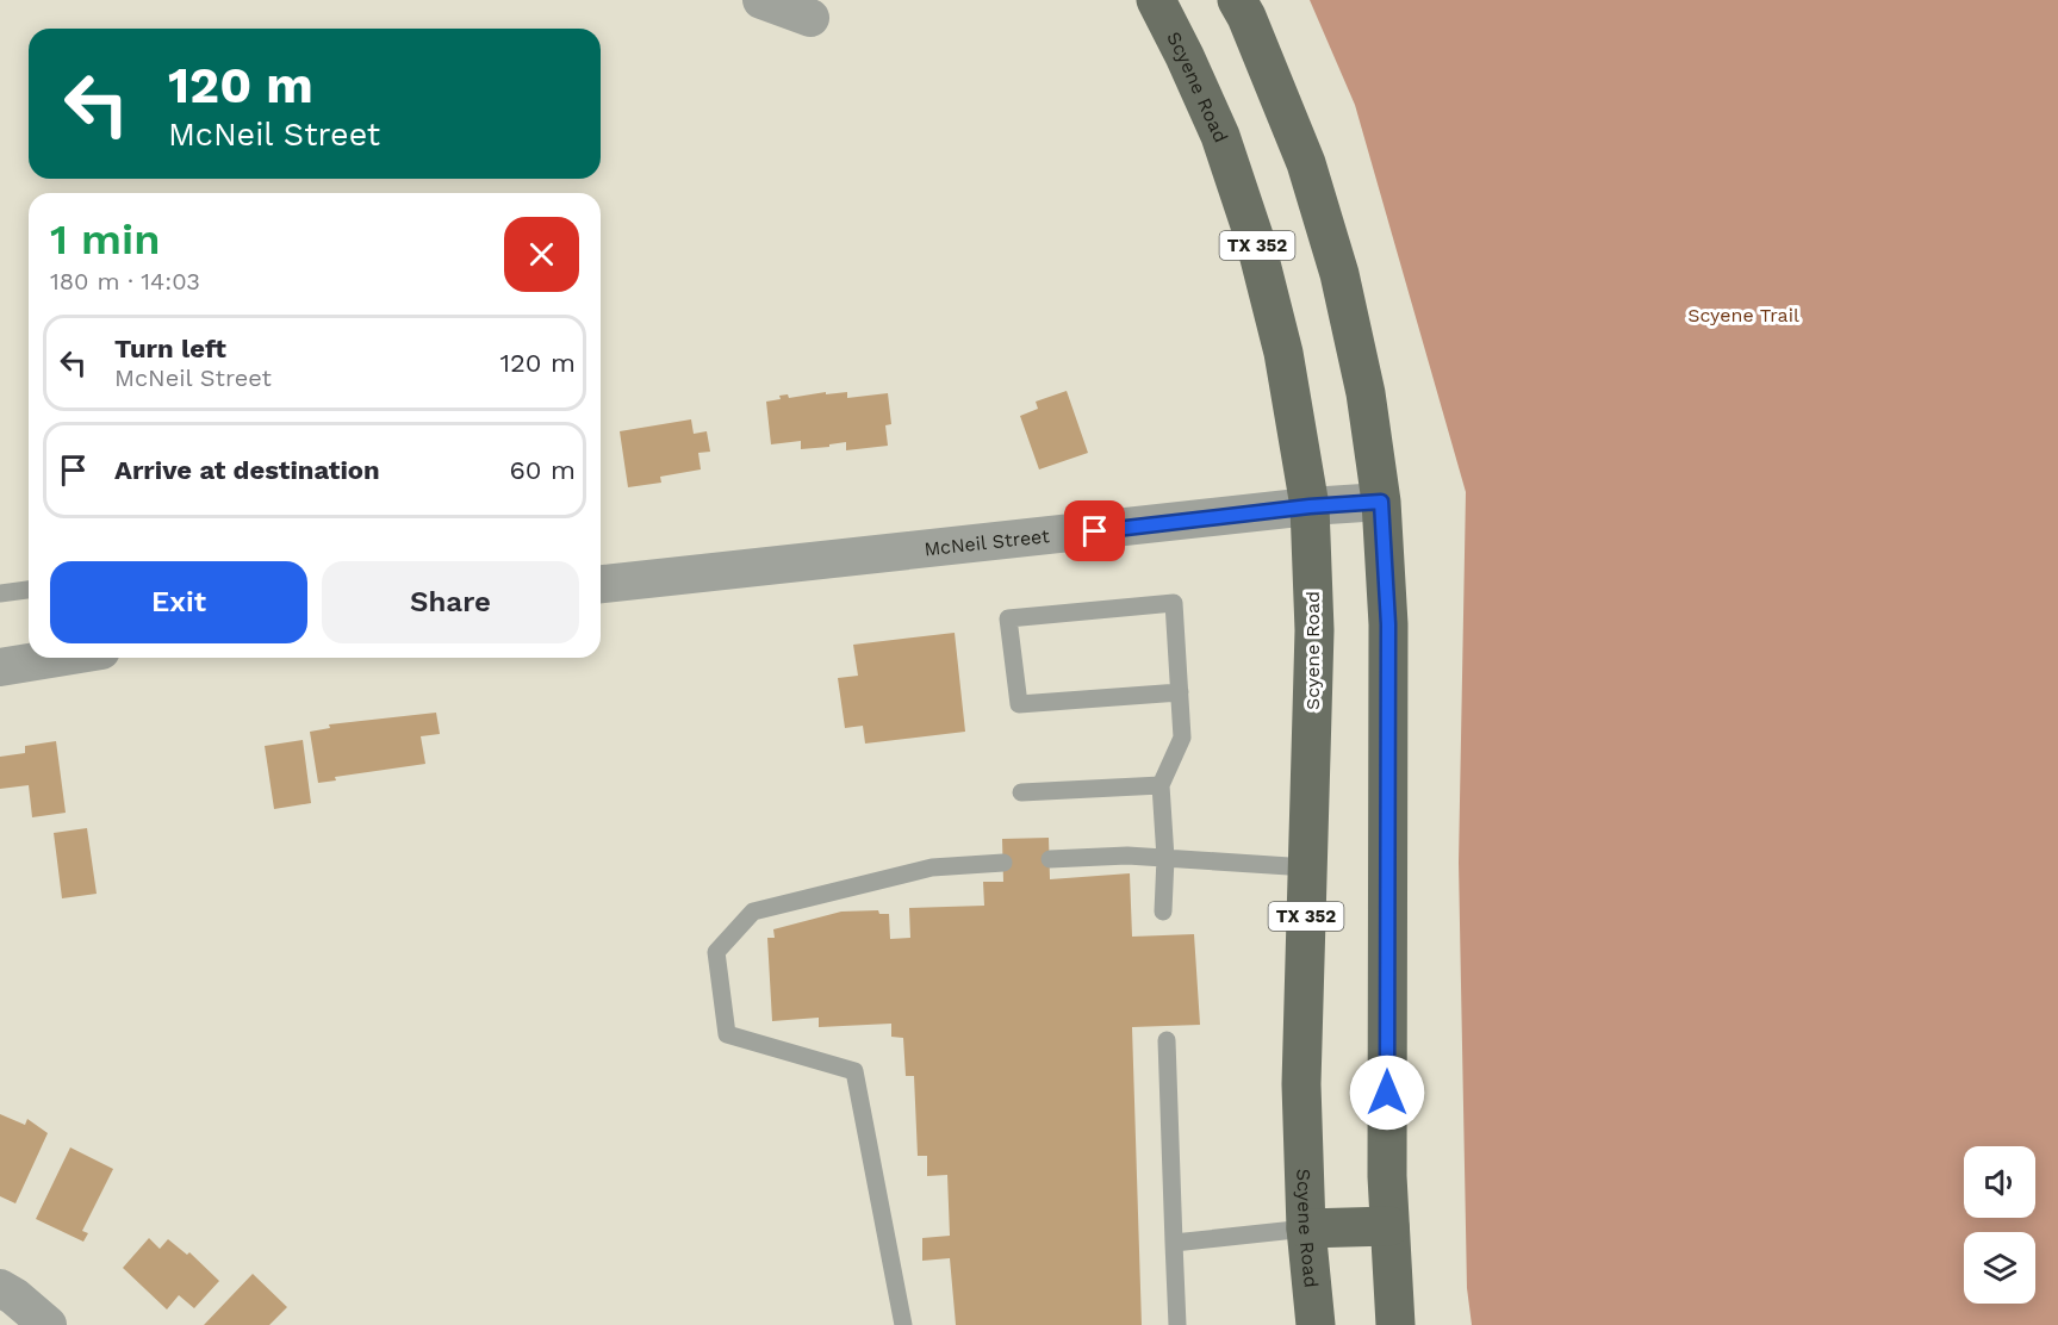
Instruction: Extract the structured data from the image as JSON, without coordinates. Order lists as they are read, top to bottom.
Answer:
{
  "streets": {
    "main road": ["Scyene Road", "TX 352"],
    "street": ["McNeil Street"]
  },
  "crossings": [
    ["Scyene Road", "McNeil Street"]
  ],
  "parks": ["Scyene Trail"],
  "page": {
    "turn": ["120 m", "McNeil Street"],
    "heading": ["1 min", "180 m · 14:03"],
    "list": [
      {
        "name": "Turn left",
        "note": "McNeil Street",
        "value": "120 m"
      },
      {
        "name": "Arrive at destination",
        "value": "60 m"
      }
    ],
    "buttons": ["Exit", "Share"]
  }
}
